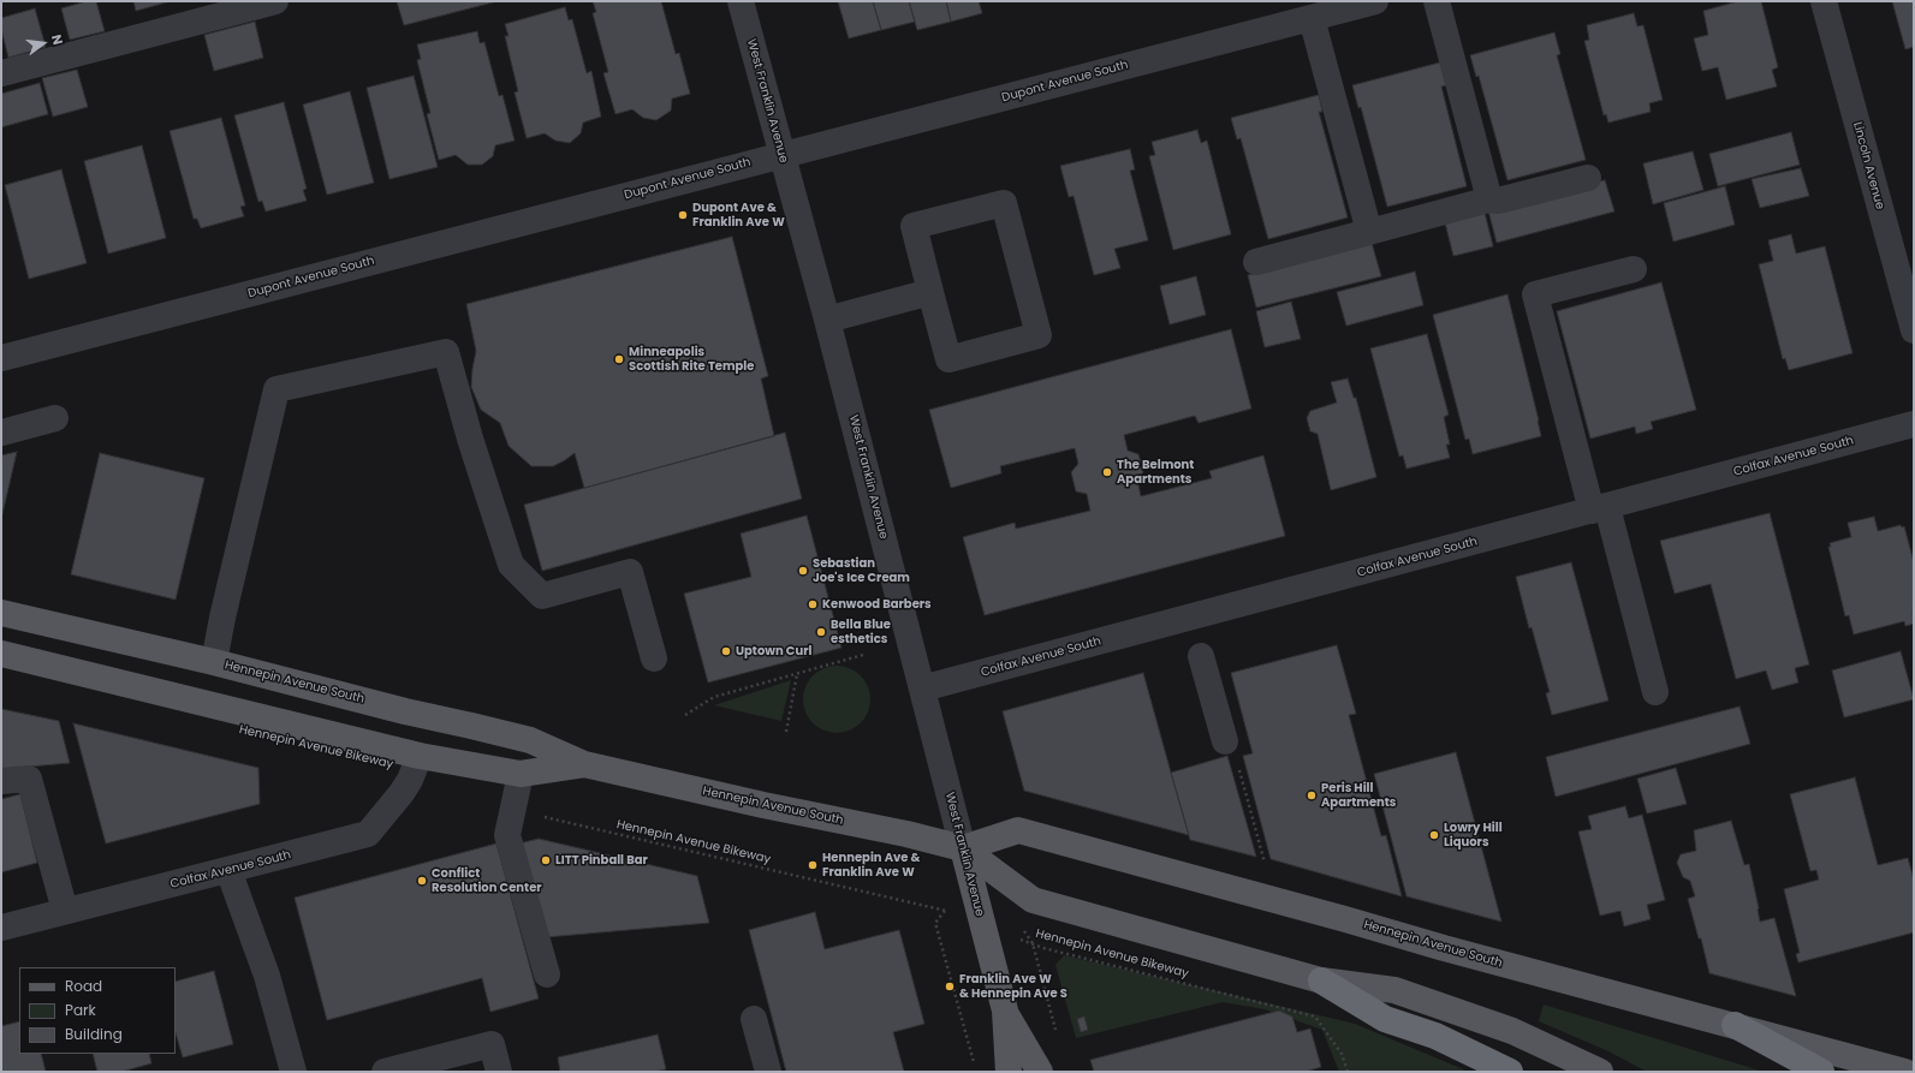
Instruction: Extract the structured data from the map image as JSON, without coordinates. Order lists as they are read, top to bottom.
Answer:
{
  "streets": {
    "main road": ["West Franklin Avenue", "Hennepin Avenue South"],
    "street": ["Dupont Avenue South", "Lincoln Avenue", "Colfax Avenue South"],
    "path": ["Hennepin Avenue Bikeway"]
  },
  "crossings": [
    ["Dupont Avenue South", "West Franklin Avenue"],
    ["West Franklin Avenue", "Colfax Avenue South"],
    ["West Franklin Avenue", "Hennepin Avenue South"],
    ["West Franklin Avenue", "Hennepin Avenue Bikeway"],
    ["Colfax Avenue South", "Hennepin Avenue South"]
  ],
  "places": [
    "Dupont Ave & Franklin Ave W",
    "Minneapolis Scottish Rite Temple",
    "The Belmont Apartments",
    "Sebastian Joe's Ice Cream",
    "Kenwood Barbers",
    "Bella Blue esthetics",
    "Uptown Curl",
    "Peris Hill Apartments",
    "Lowry Hill Liquors",
    "LITT Pinball Bar",
    "Hennepin Ave & Franklin Ave W",
    "Conflict Resolution Center",
    "Franklin Ave W & Hennepin Ave S"
  ],
  "legend": ["Road", "Park", "Building"],
  "north": "right"
}
